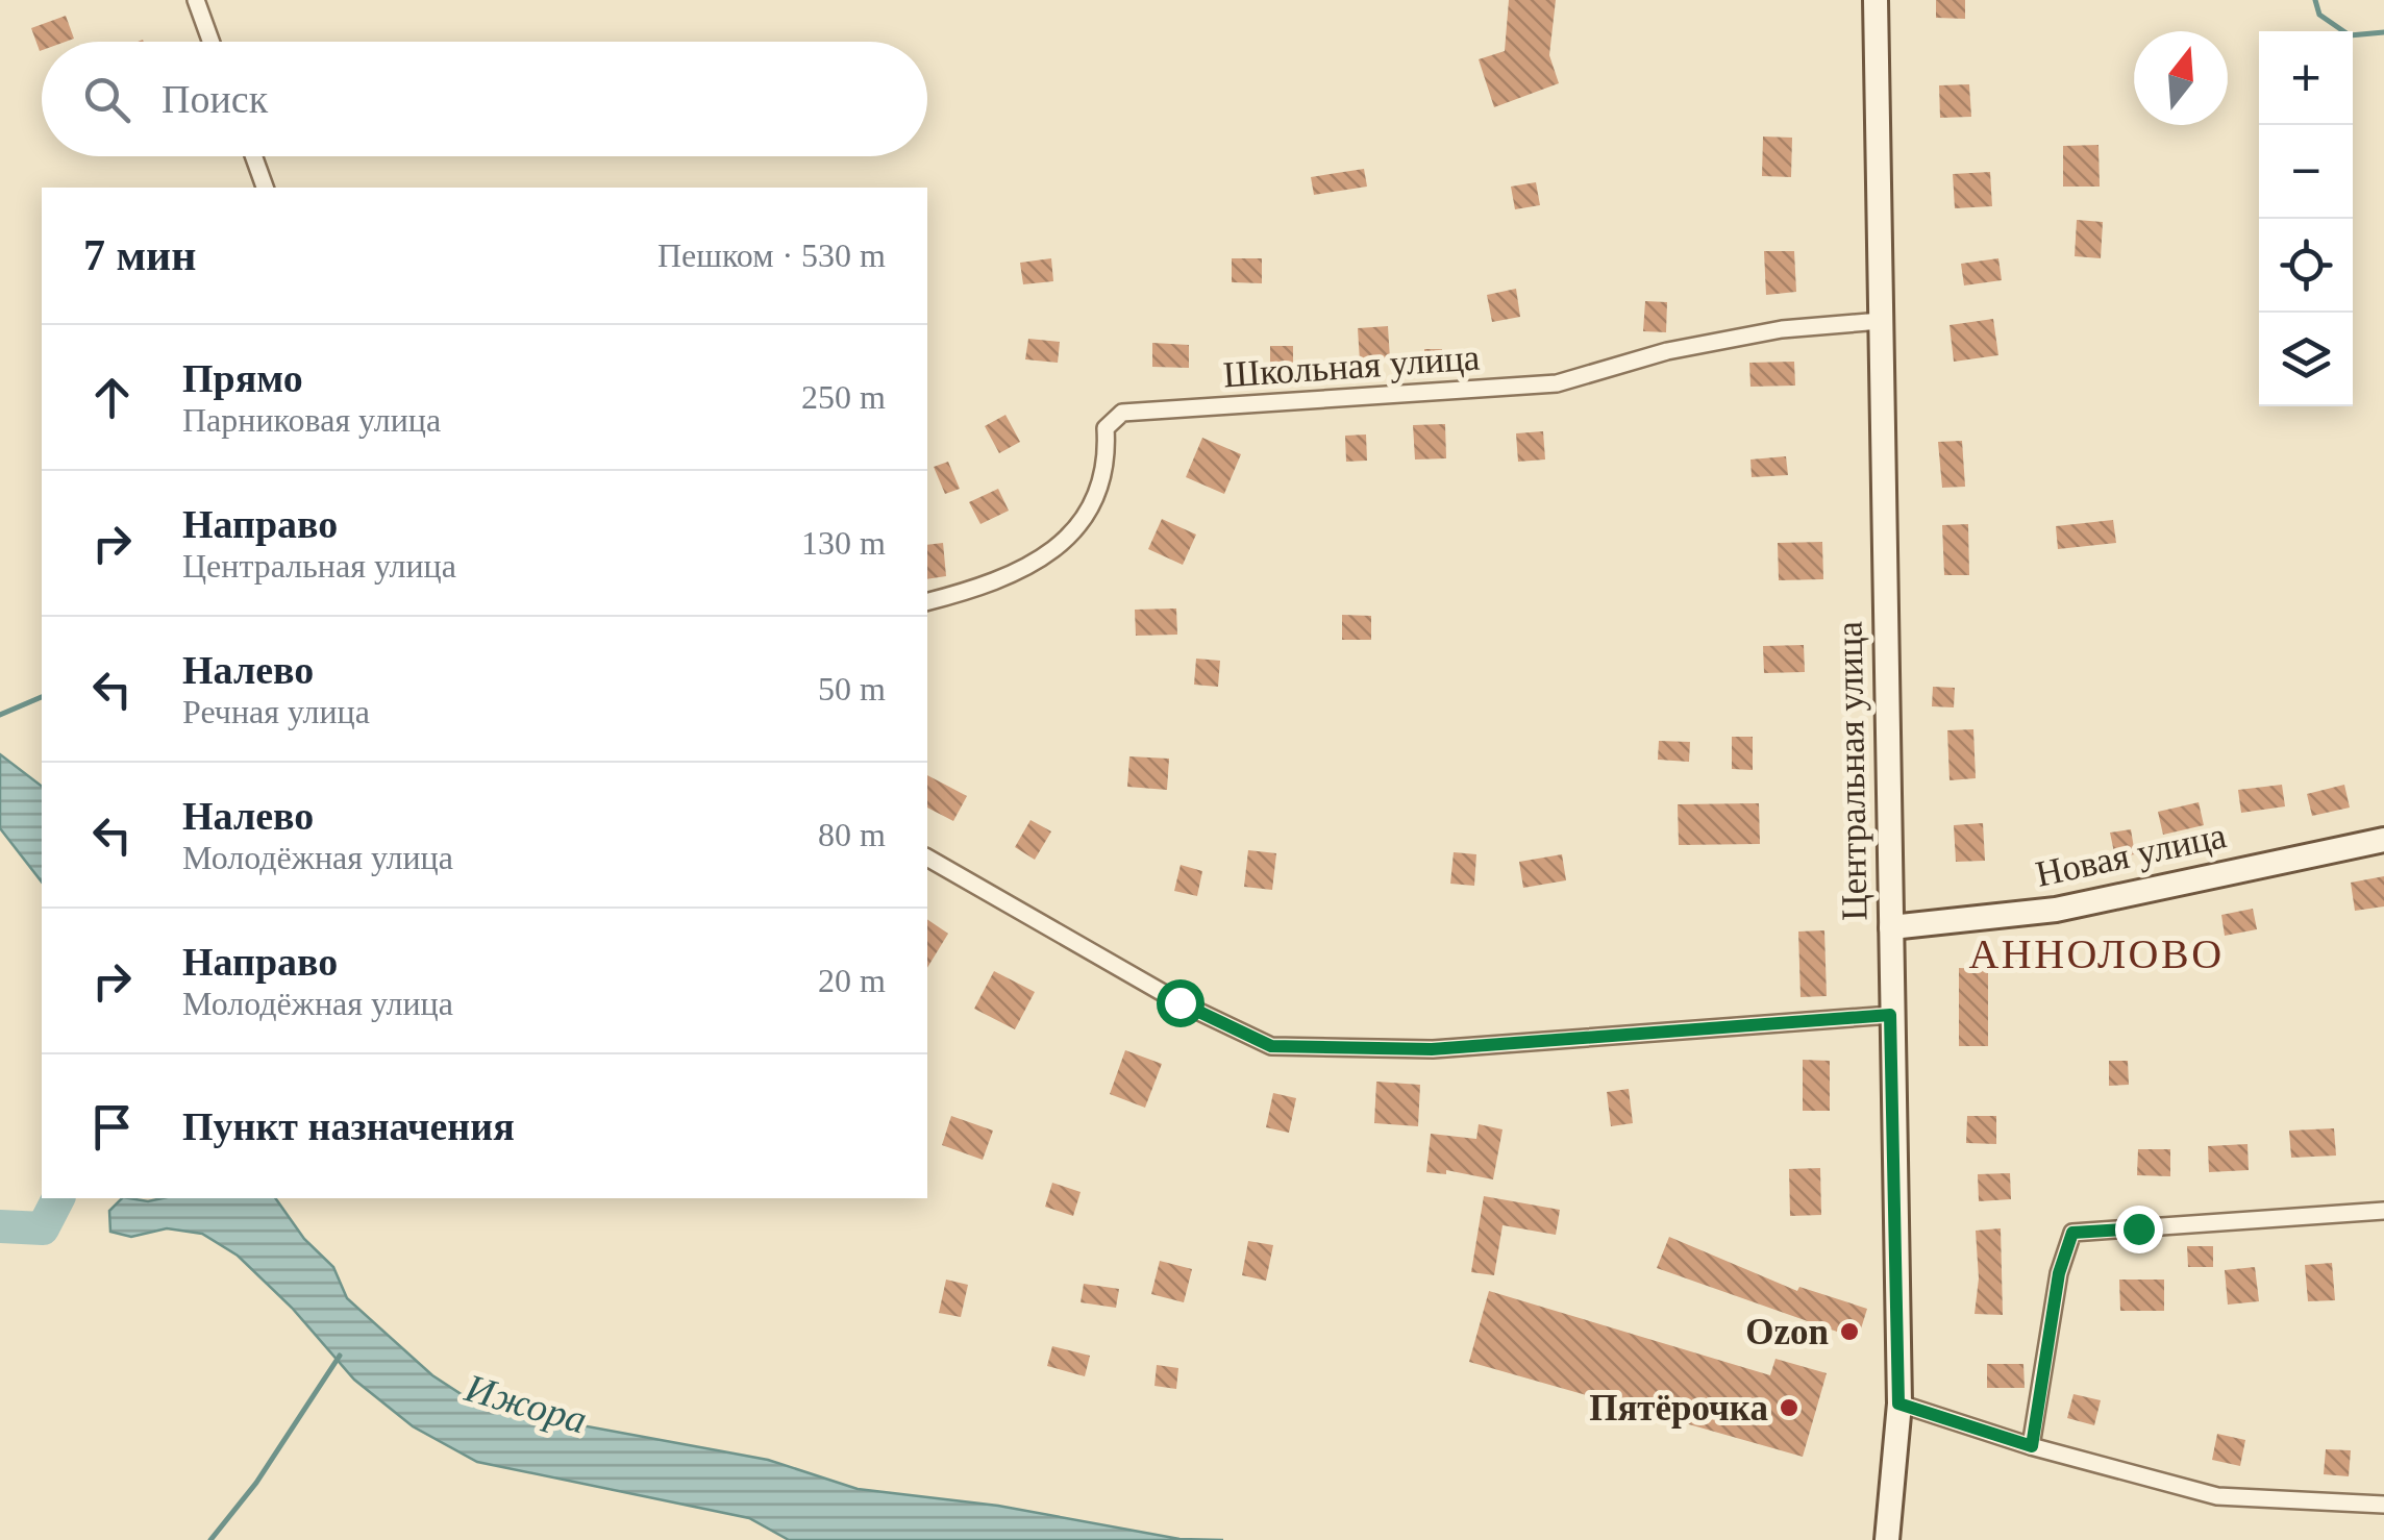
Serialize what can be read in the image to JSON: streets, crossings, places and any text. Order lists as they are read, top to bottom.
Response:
{
  "streets": {
    "main road": ["Центральная улица", "Новая улица"],
    "street": ["Школьная улица"]
  },
  "crossings": [
    ["Школьная улица", "Центральная улица"],
    ["Центральная улица", "Новая улица"]
  ],
  "districts": ["АННОЛОВО"],
  "water": ["Ижора"],
  "places": ["Ozon", "Пятёрочка"],
  "north": "top",
  "page": {
    "map_buttons": ["+", "−"],
    "search": "Поиск",
    "heading": ["7 мин", "Пешком · 530 m"],
    "list": [
      ["Прямо", "Парниковая улица", "250 m"],
      ["Направо", "Центральная улица", "130 m"],
      ["Налево", "Речная улица", "50 m"],
      ["Налево", "Молодёжная улица", "80 m"],
      ["Направо", "Молодёжная улица", "20 m"],
      "Пункт назначения"
    ]
  }
}
